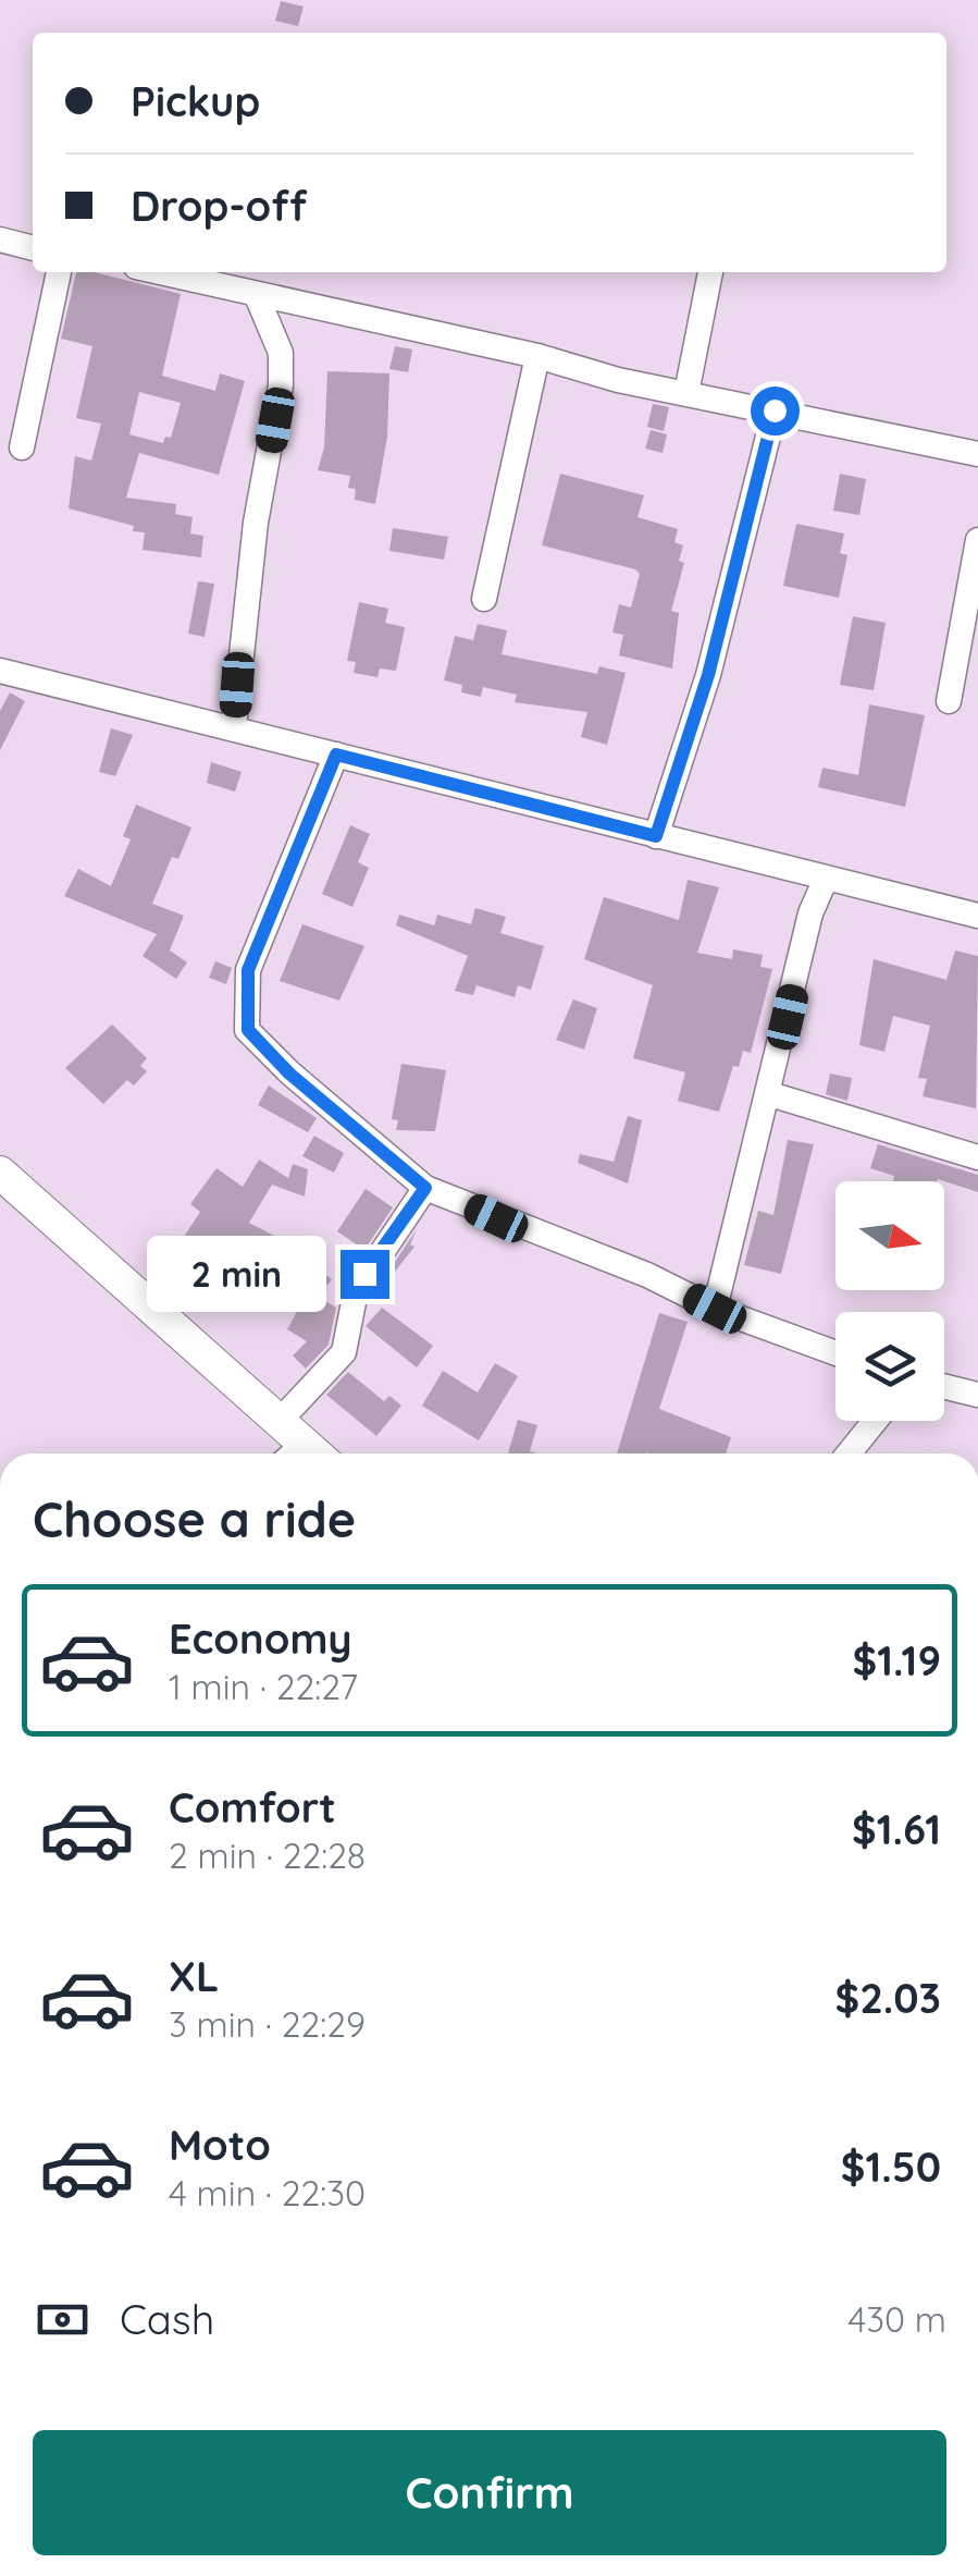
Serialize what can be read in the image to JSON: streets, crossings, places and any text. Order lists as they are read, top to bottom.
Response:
{
  "north": "right",
  "page": {
    "banner": ["Pickup", "Drop-off"],
    "bubble": "2 min",
    "heading": "Choose a ride",
    "list": [
      {
        "name": "Economy",
        "note": "1 min · 22:27",
        "value": "$1.19"
      },
      {
        "name": "Comfort",
        "note": "2 min · 22:28",
        "value": "$1.61"
      },
      {
        "name": "XL",
        "note": "3 min · 22:29",
        "value": "$2.03"
      },
      {
        "name": "Moto",
        "note": "4 min · 22:30",
        "value": "$1.50"
      }
    ],
    "pay": ["Cash", "430 m"],
    "buttons": "Confirm"
  }
}
